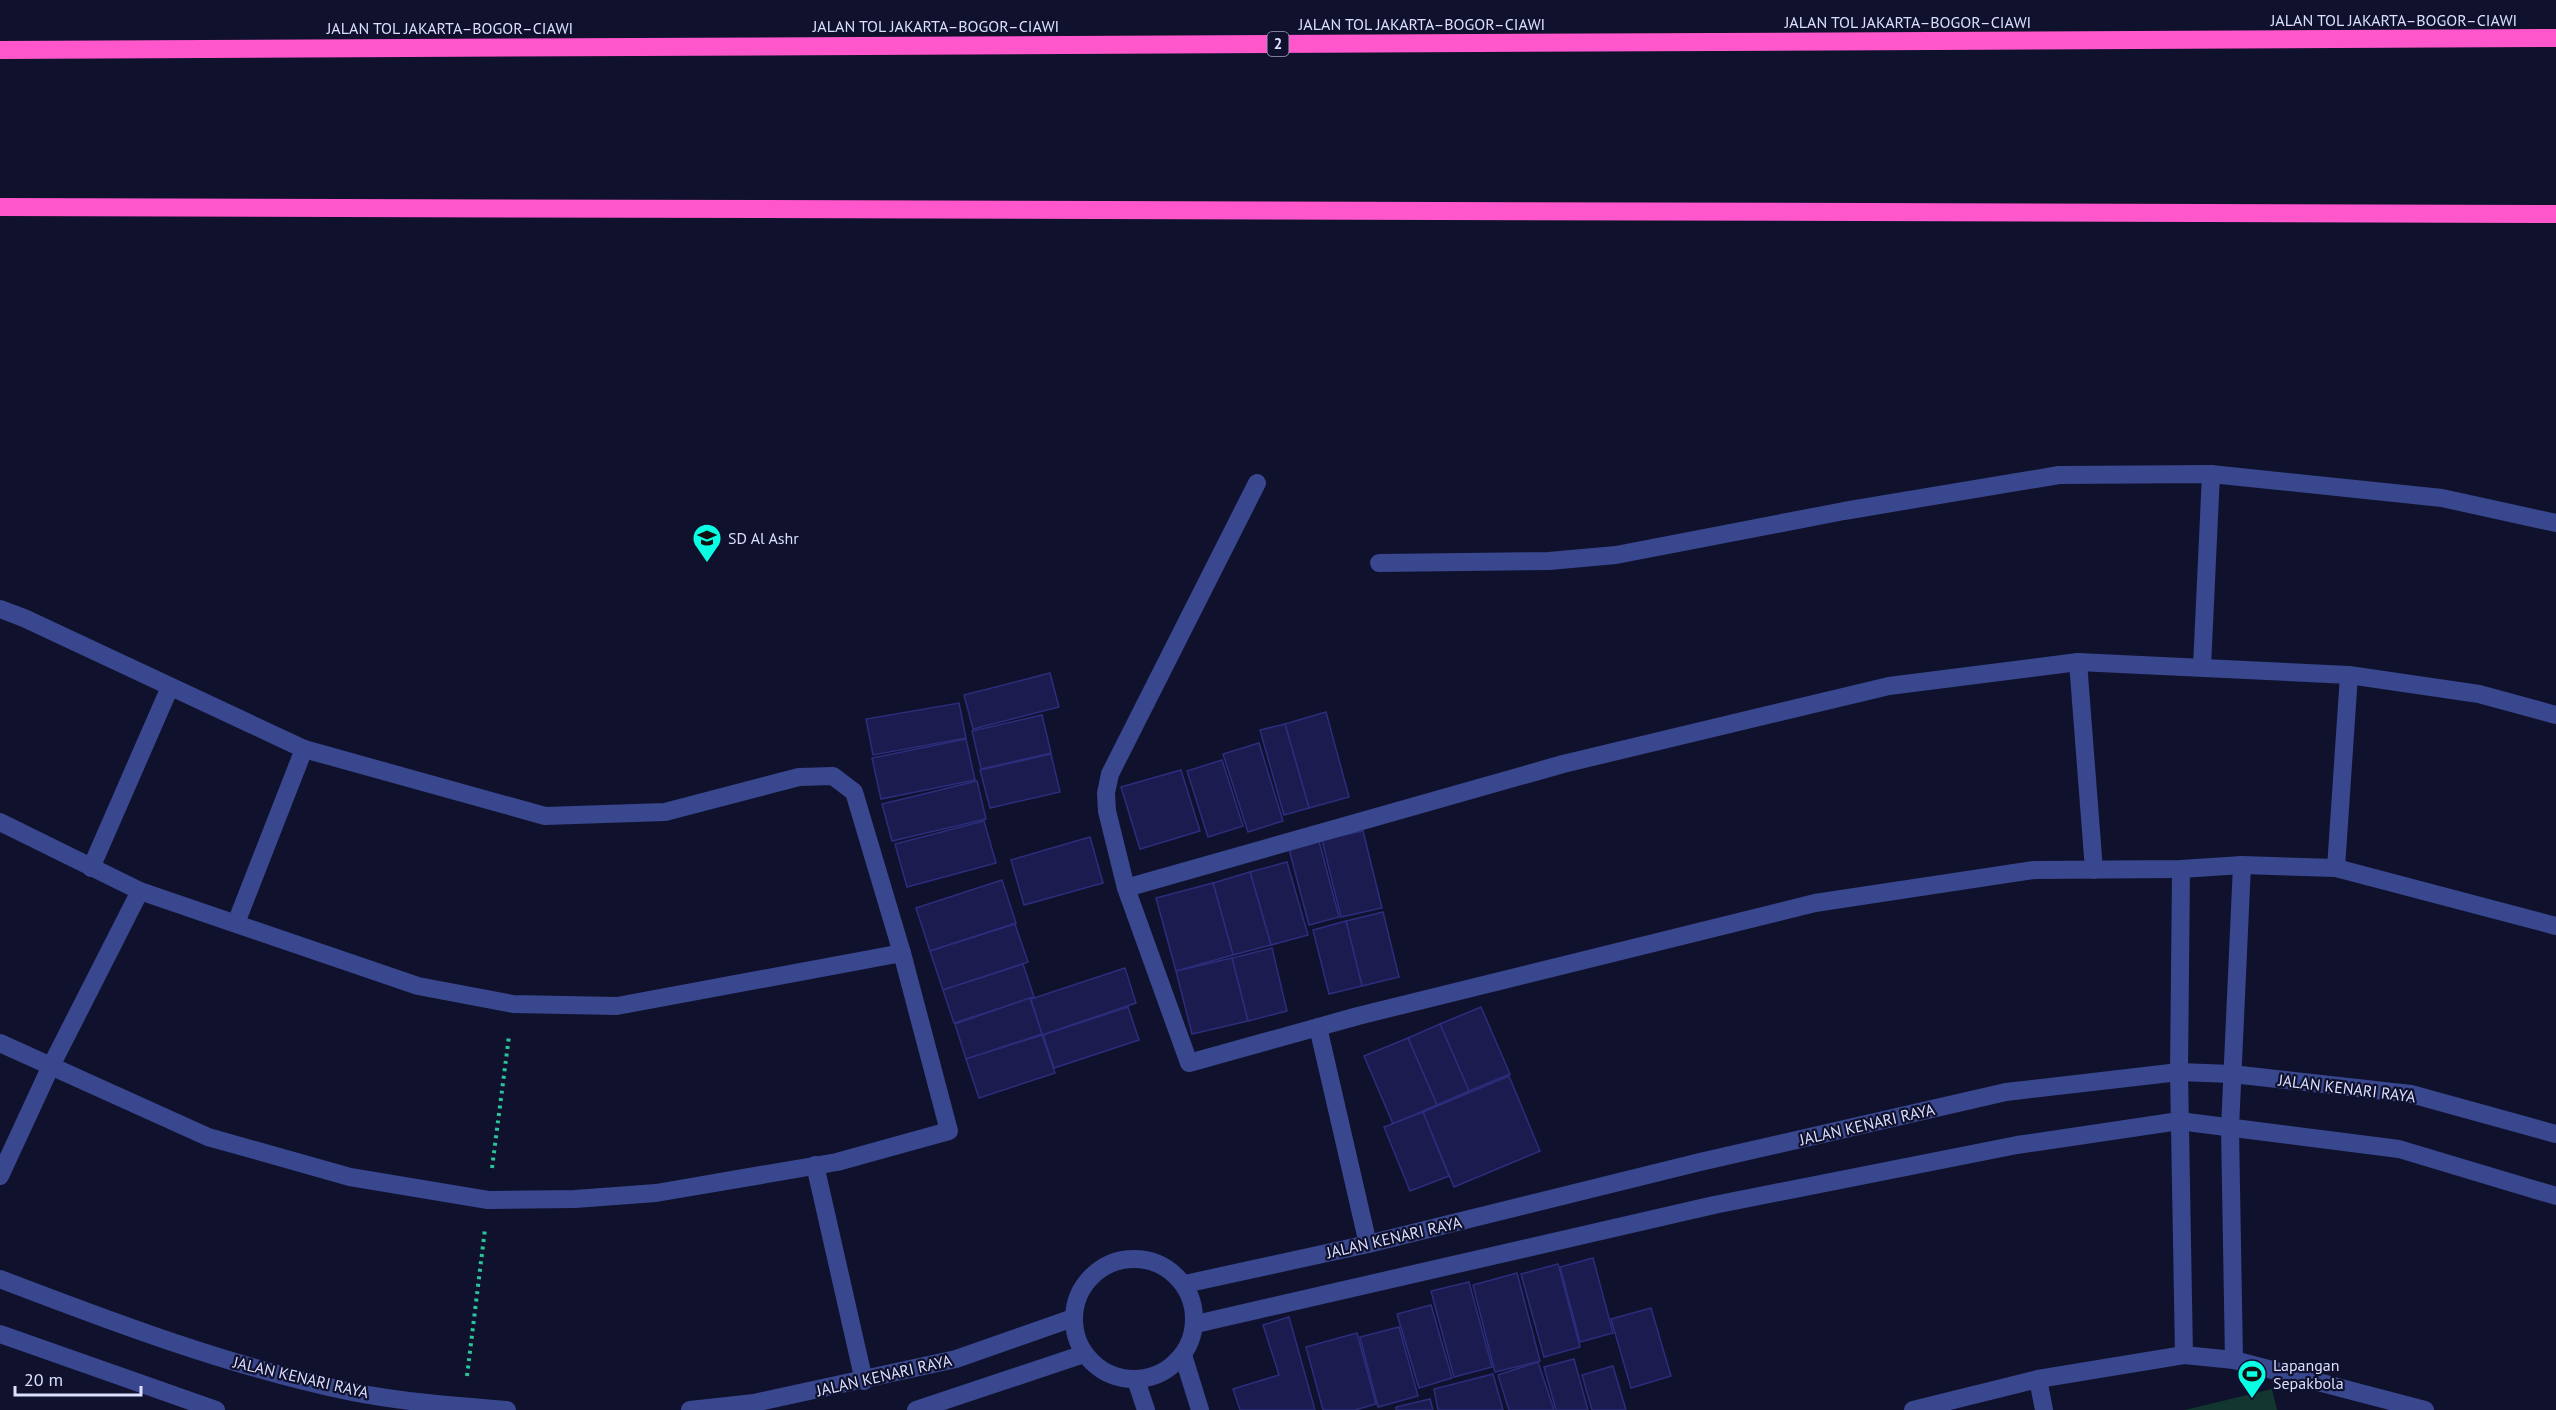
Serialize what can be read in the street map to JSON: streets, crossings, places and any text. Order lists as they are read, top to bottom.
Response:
{
  "streets": {
    "highway": ["JALAN TOL JAKARTA–BOGOR–CIAWI", "2"],
    "street": ["JALAN KENARI RAYA"]
  },
  "places": {
    "school or university": ["SD Al Ashr"],
    "sports": ["Lapangan Sepakbola"]
  },
  "scale_bar": "20 m"
}
